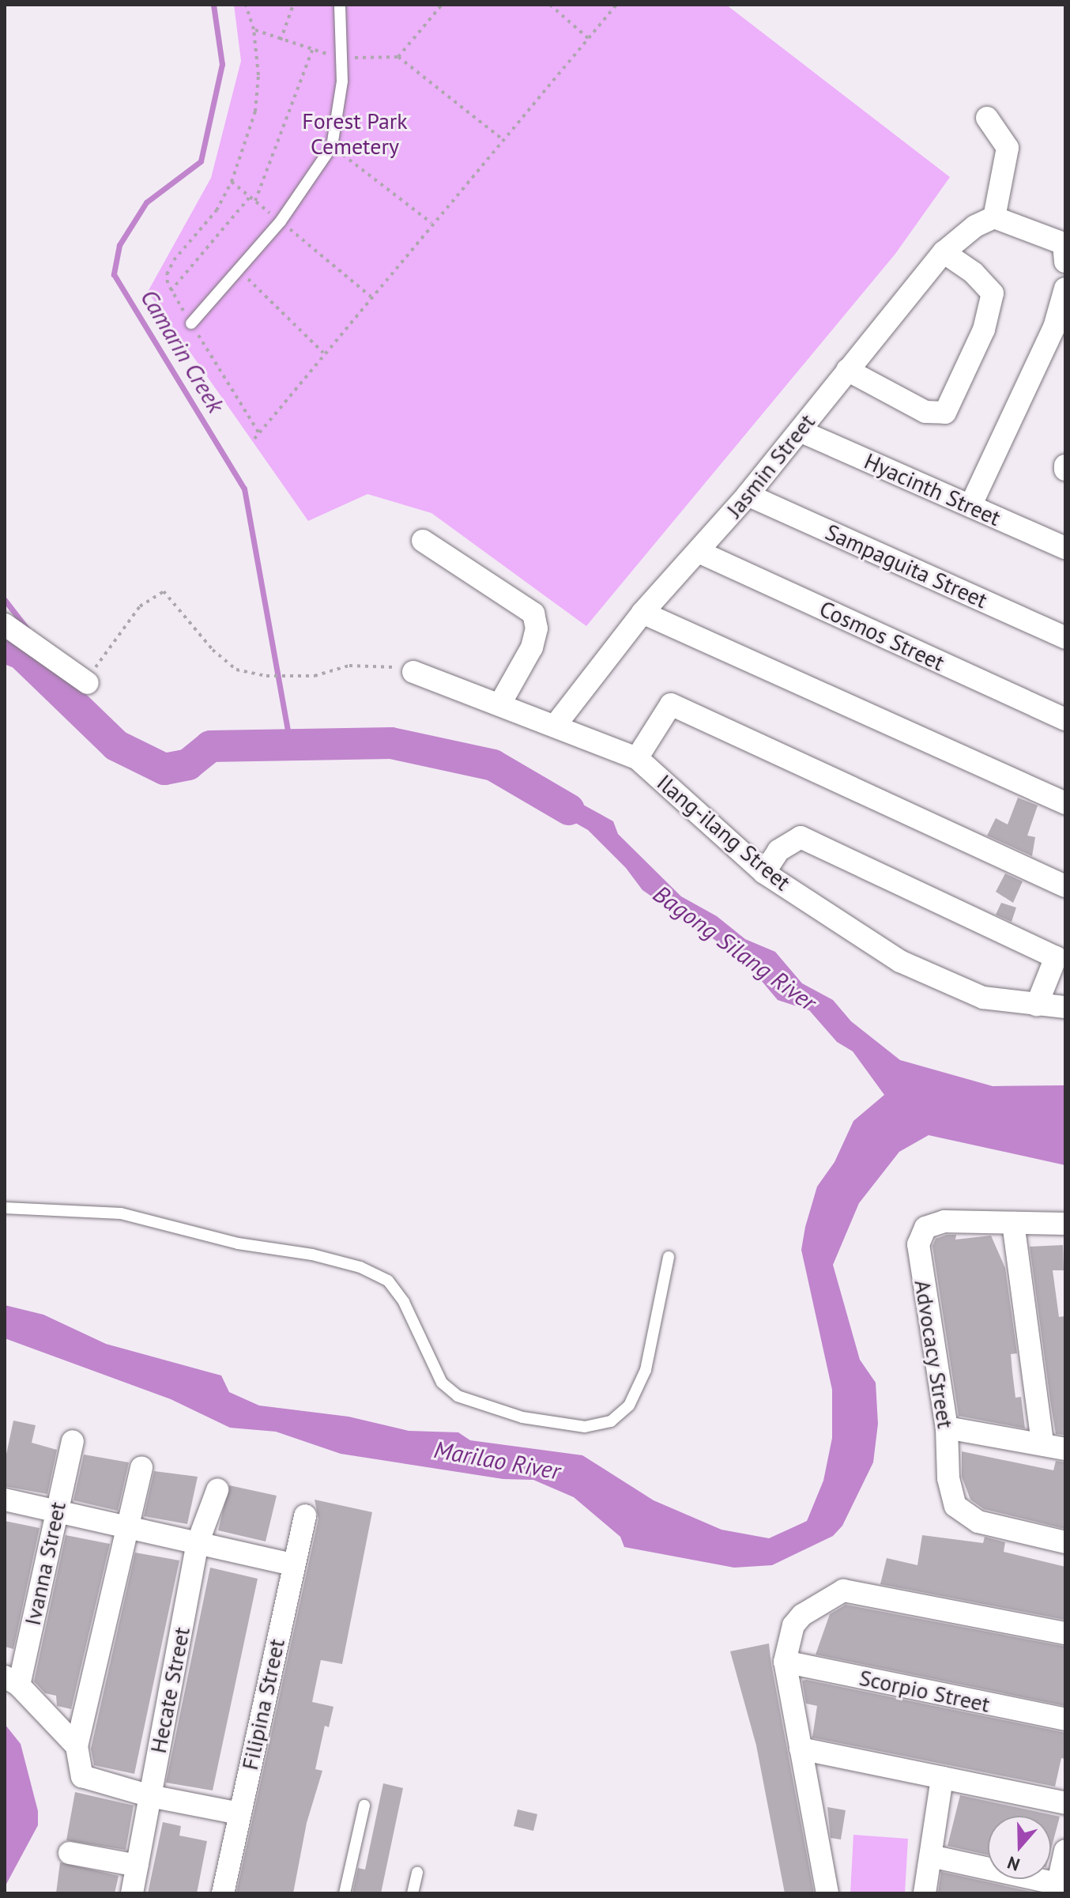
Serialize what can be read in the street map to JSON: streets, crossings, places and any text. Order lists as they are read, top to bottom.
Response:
{
  "streets": {
    "street": [
      "Jasmin Street",
      "Hyacinth Street",
      "Sampaguita Street",
      "Cosmos Street",
      "Ilang-ilang Street",
      "Advocacy Street",
      "Ivanna Street",
      "Hecate Street",
      "Scorpio Street",
      "Filipina Street"
    ]
  },
  "crossings": [
    ["Jasmin Street", "Hyacinth Street"],
    ["Jasmin Street", "Sampaguita Street"],
    ["Jasmin Street", "Cosmos Street"],
    ["Jasmin Street", "Ilang-ilang Street"]
  ],
  "water": ["Camarin Creek", "Bagong Silang River", "Marilao River"],
  "parks": ["Forest Park Cemetery"],
  "north": "bottom"
}
